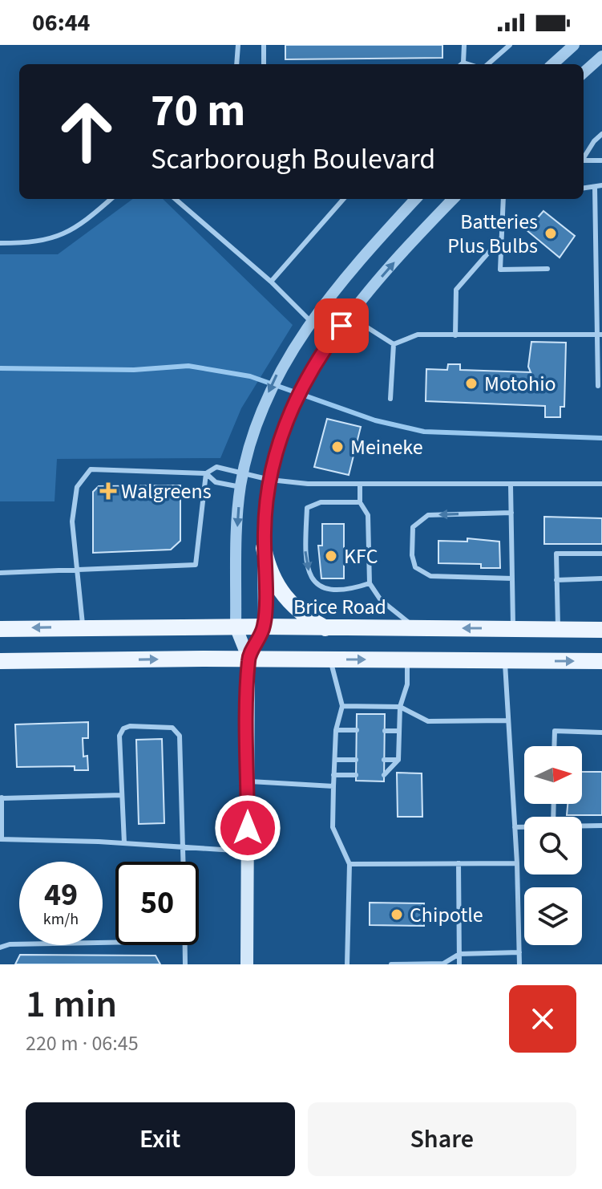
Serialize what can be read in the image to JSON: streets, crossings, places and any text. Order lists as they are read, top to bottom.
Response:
{
  "streets": {
    "main road": ["Brice Road"]
  },
  "places": {
    "other": [
      "Batteries Plus Bulbs",
      "Motohio",
      "Meineke",
      "KFC",
      "Chipotle"
    ],
    "health": ["Walgreens"]
  },
  "north": "right",
  "page": {
    "status": "06:44",
    "turn": ["70 m", "Scarborough Boulevard"],
    "speed": "49 km/h",
    "limit": "50",
    "heading": ["1 min", "220 m · 06:45"],
    "buttons": ["Exit", "Share"]
  }
}
